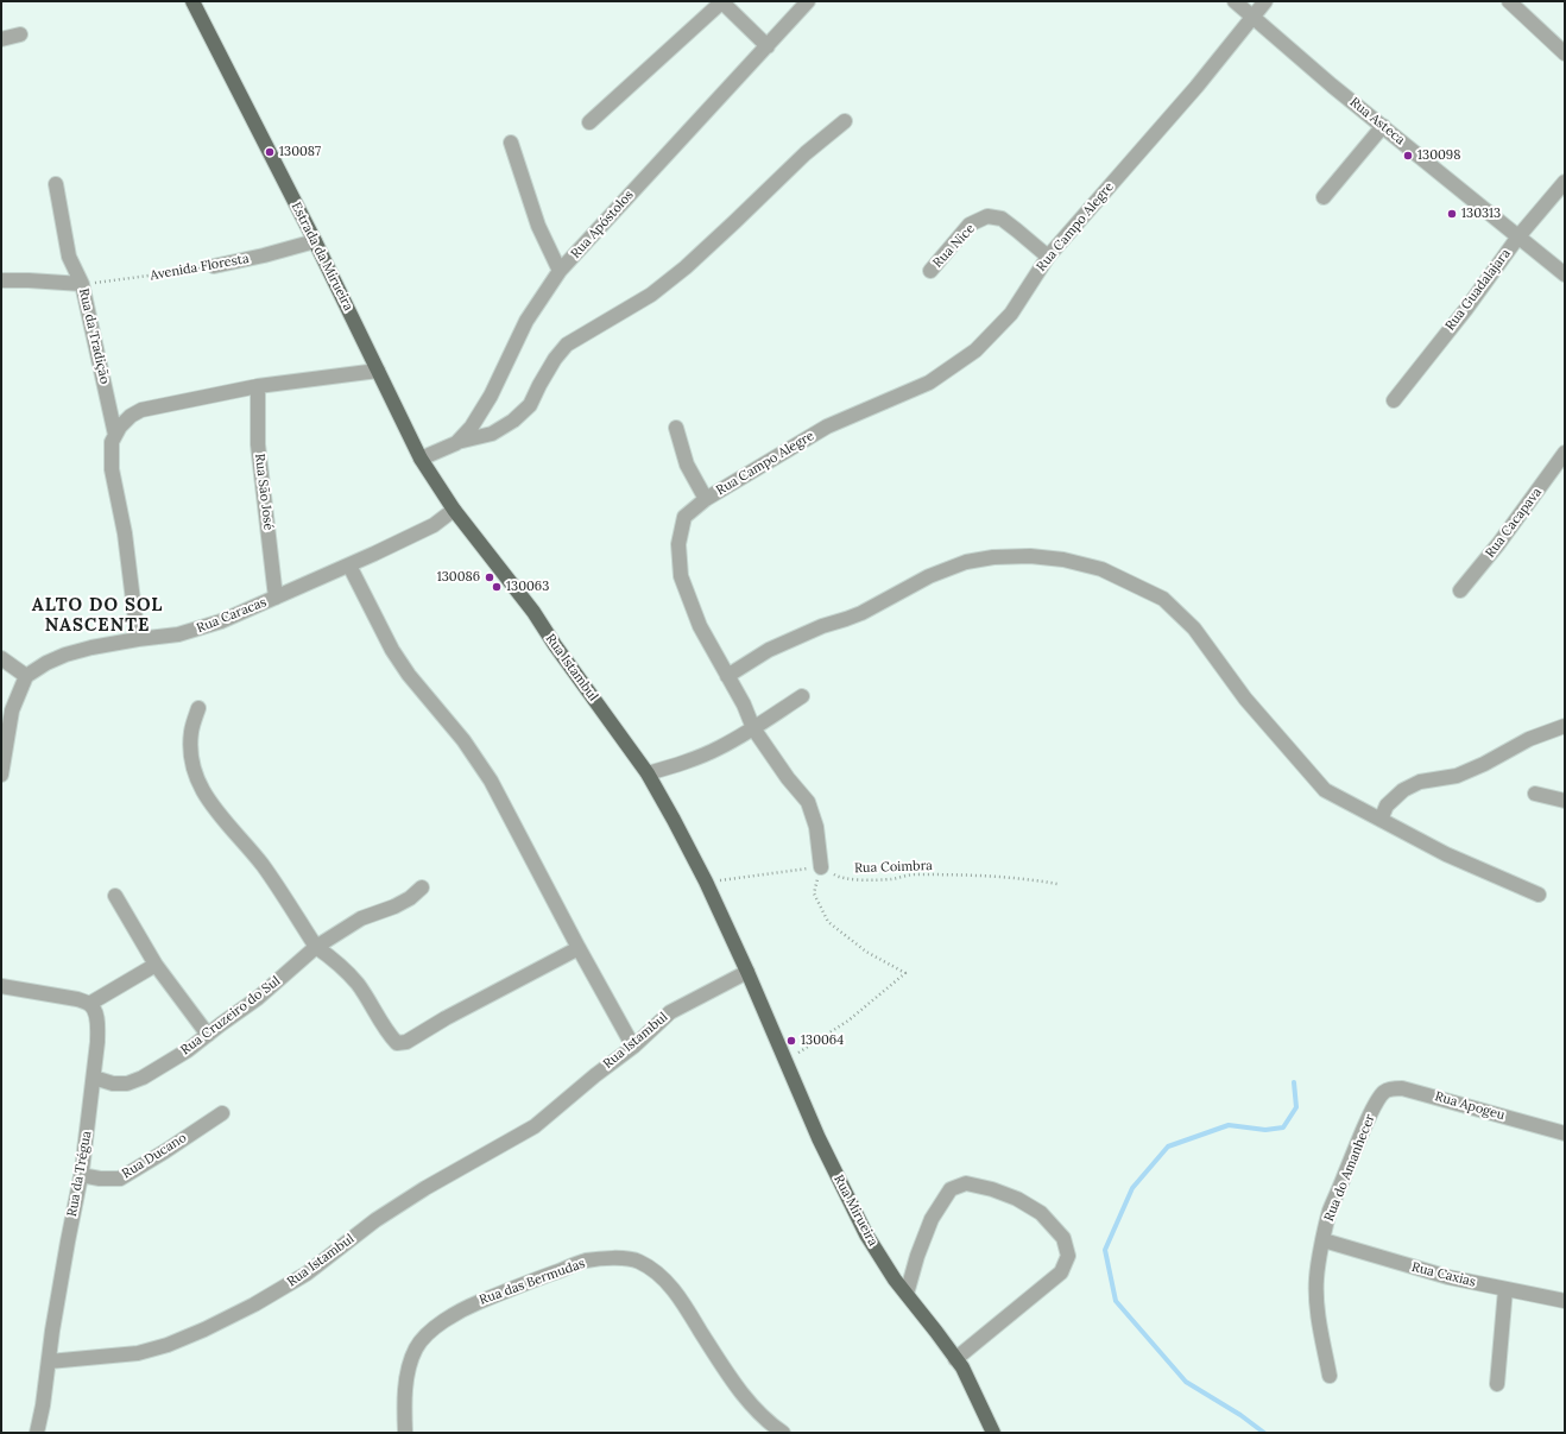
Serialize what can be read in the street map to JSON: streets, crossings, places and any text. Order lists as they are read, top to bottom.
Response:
{
  "streets": {
    "main road": ["Estrada da Mirueira", "Rua Istambul", "Rua Mirueira"],
    "street": [
      "Rua Asteca",
      "Rua Apóstolos",
      "Rua Campo Alegre",
      "Rua Nice",
      "Avenida Floresta",
      "Rua Guadalajara",
      "Rua da Tradição",
      "Rua São José",
      "Rua Cacapava",
      "Rua Caracas",
      "Rua Cruzeiro do Sul",
      "Rua Apogeu",
      "Rua Ducano",
      "Rua do Amanhecer",
      "Rua da Trégua",
      "Rua Caxias",
      "Rua das Bermudas"
    ],
    "path": ["Rua Coimbra"]
  },
  "crossings": [
    ["Rua Asteca", "Rua Campo Alegre"],
    ["Rua Asteca", "Rua Guadalajara"],
    ["Rua Apóstolos", "Estrada da Mirueira"],
    ["Rua Campo Alegre", "Rua Nice"],
    ["Estrada da Mirueira", "Avenida Floresta"],
    ["Estrada da Mirueira", "Rua Caracas"],
    ["Estrada da Mirueira", "Rua Istambul"],
    ["Avenida Floresta", "Rua da Tradição"],
    ["Rua São José", "Rua Caracas"],
    ["Rua Caracas", "Rua Istambul"],
    ["Rua Istambul", "Rua Coimbra"],
    ["Rua Istambul", "Rua da Trégua"],
    ["Rua Istambul", "Rua Mirueira"],
    ["Rua Cruzeiro do Sul", "Rua da Trégua"],
    ["Rua Apogeu", "Rua do Amanhecer"],
    ["Rua Ducano", "Rua da Trégua"],
    ["Rua do Amanhecer", "Rua Caxias"]
  ],
  "districts": ["ALTO DO SOL NASCENTE"],
  "places": [
    "130087",
    "130098",
    "130313",
    "130086",
    "130063",
    "130064"
  ]
}
